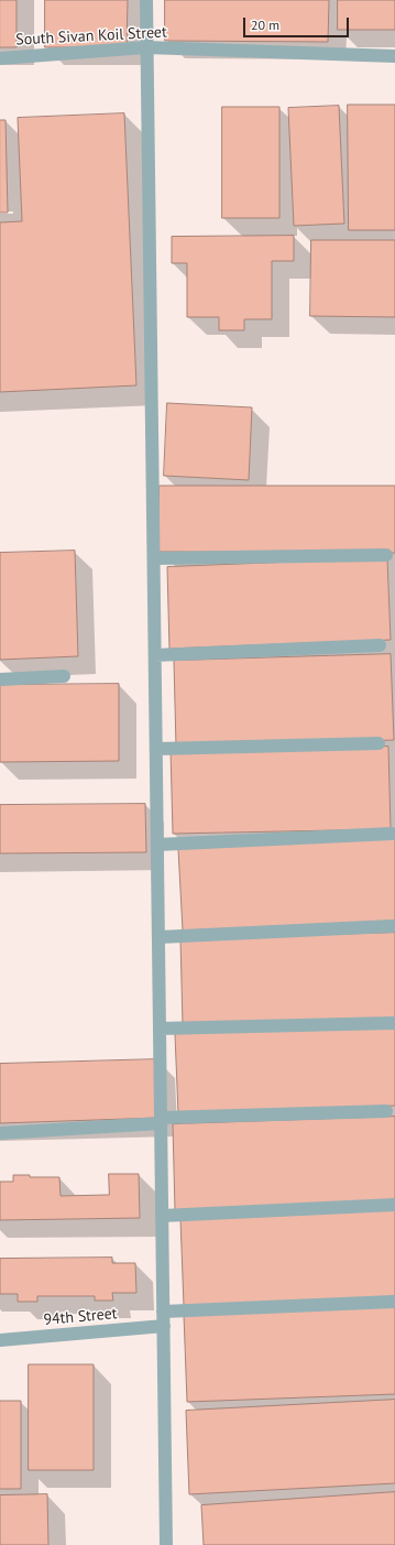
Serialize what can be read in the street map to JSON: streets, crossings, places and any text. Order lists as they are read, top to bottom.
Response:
{
  "streets": {
    "street": ["South Sivan Koil Street", "94th Street"]
  },
  "scale_bar": "20 m"
}
